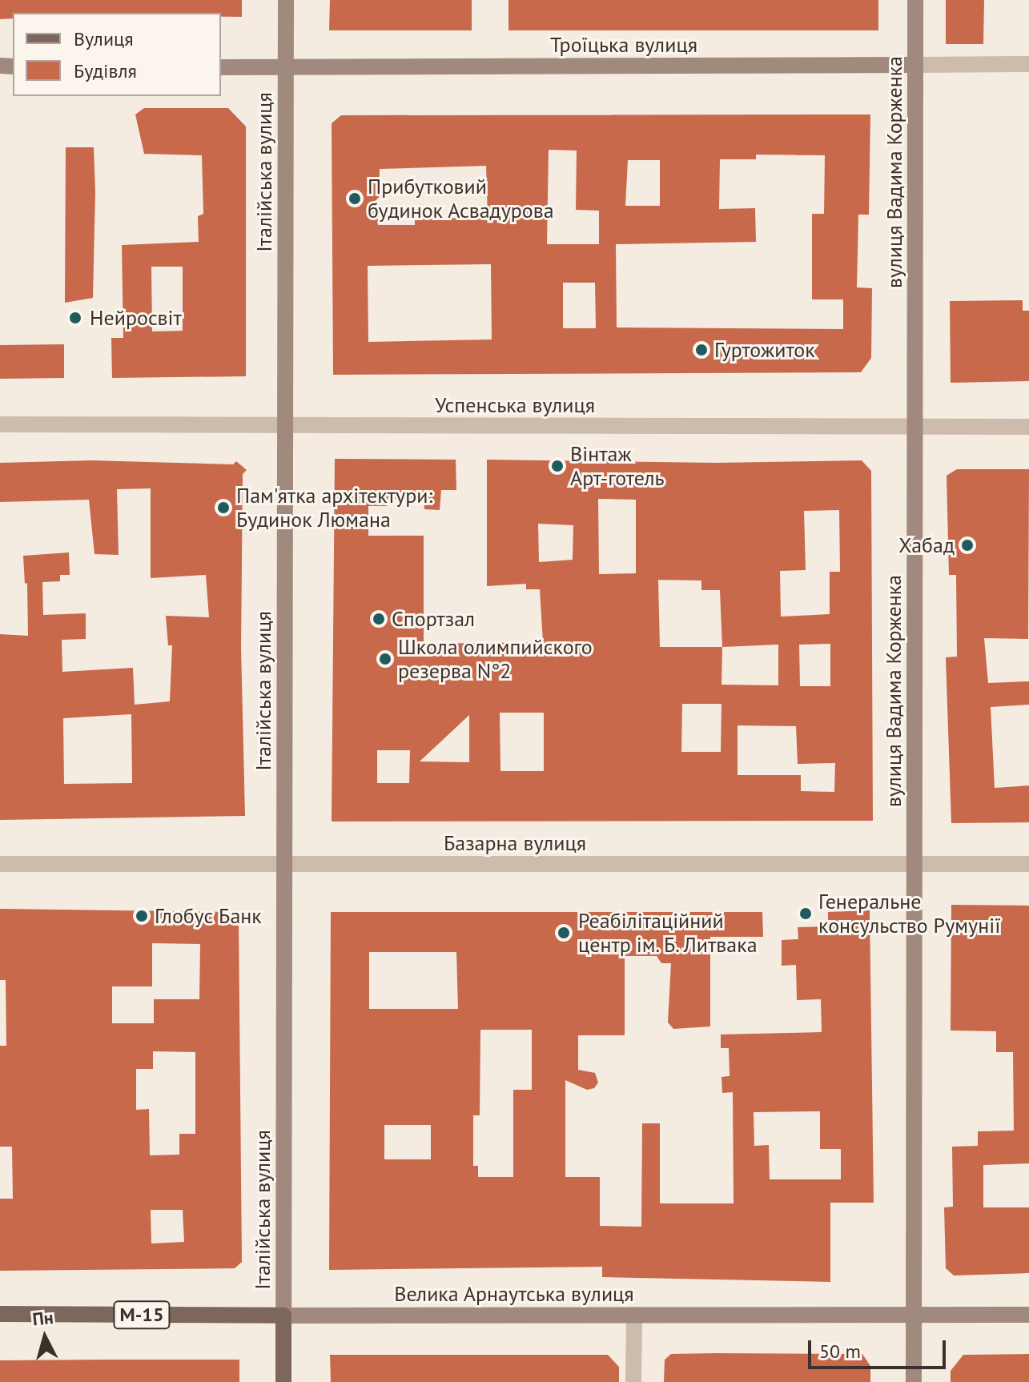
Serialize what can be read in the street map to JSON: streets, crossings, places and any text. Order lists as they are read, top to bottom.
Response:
{
  "streets": {
    "main road": [
      "Троїцька вулиця",
      "Італійська вулиця",
      "вулиця Вадима Корженка",
      "Велика Арнаутська вулиця",
      "М-15"
    ],
    "street": ["Успенська вулиця", "Базарна вулиця"]
  },
  "crossings": [
    ["Троїцька вулиця", "Італійська вулиця"],
    ["Троїцька вулиця", "вулиця Вадима Корженка"],
    ["Італійська вулиця", "Успенська вулиця"],
    ["Італійська вулиця", "Базарна вулиця"],
    ["Італійська вулиця", "Велика Арнаутська вулиця"],
    ["вулиця Вадима Корженка", "Успенська вулиця"],
    ["вулиця Вадима Корженка", "Базарна вулиця"],
    ["вулиця Вадима Корженка", "Велика Арнаутська вулиця"]
  ],
  "places": [
    "Прибутковий будинок Асвадурова",
    "Нейросвіт",
    "Гуртожиток",
    "Вінтаж Арт-готель",
    "Пам'ятка архітектури: Будинок Люмана",
    "Хабад",
    "Спортзал",
    "Школа олимпийского резерва N°2",
    "Генеральне консульство Румунії",
    "Глобус Банк",
    "Реабілітаційний центр ім. Б. Литвака"
  ],
  "legend": ["Вулиця", "Будівля"],
  "scale_bar": "50 m",
  "north": "top"
}
